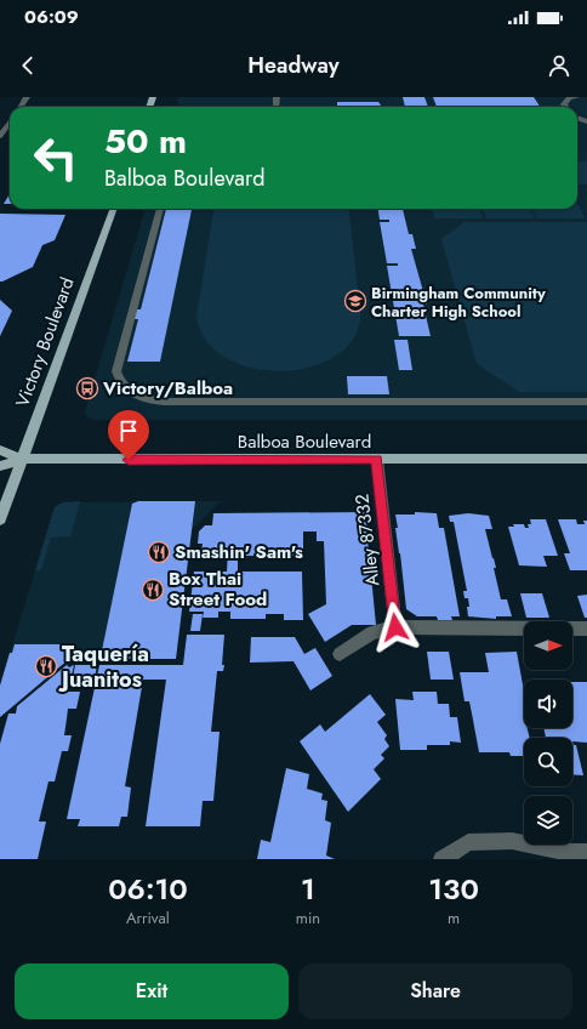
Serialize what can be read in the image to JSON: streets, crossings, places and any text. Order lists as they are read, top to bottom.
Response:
{
  "streets": {
    "main road": ["Victory Boulevard", "Balboa Boulevard"],
    "street": ["Alley 87332"]
  },
  "crossings": [
    ["Victory Boulevard", "Balboa Boulevard"],
    ["Balboa Boulevard", "Alley 87332"]
  ],
  "places": {
    "school or university": ["Birmingham Community Charter High School"],
    "bus stop": ["Victory/Balboa"],
    "restaurant": ["Smashin' Sam's", "Box Thai Street Food", "Taquería Juanitos"]
  },
  "north": "right",
  "page": {
    "status": "06:09",
    "header": "Headway",
    "turn": ["50 m", "Balboa Boulevard"],
    "eta": [
      "06:10",
      "Arrival",
      "1",
      "min",
      "130",
      "m"
    ],
    "buttons": ["Exit", "Share"]
  }
}
